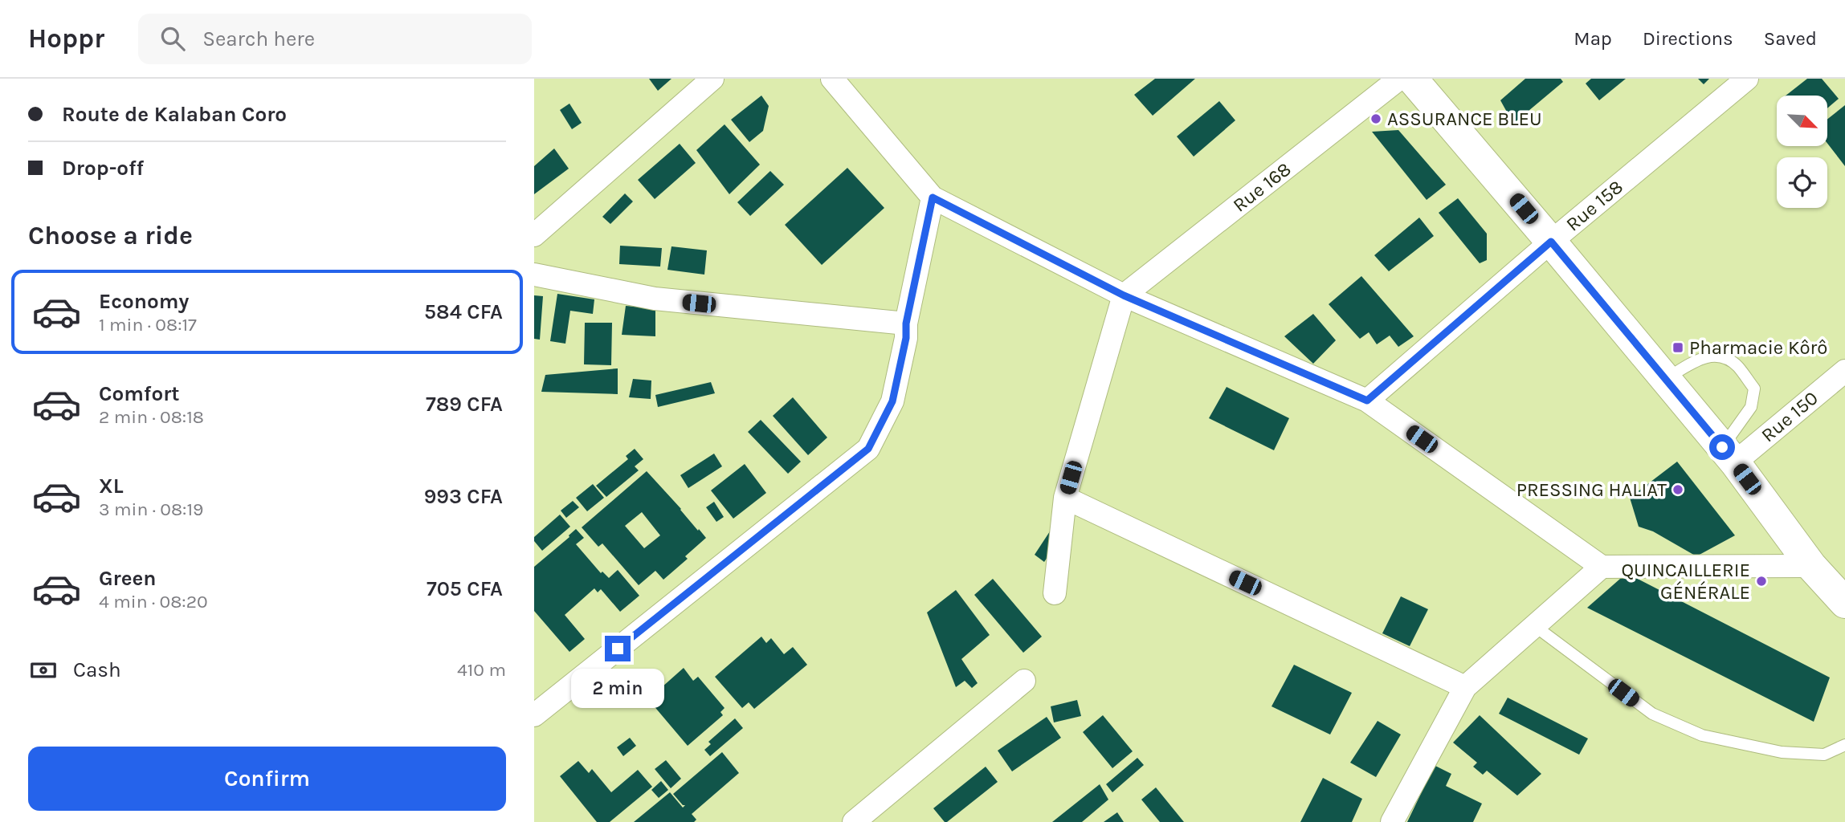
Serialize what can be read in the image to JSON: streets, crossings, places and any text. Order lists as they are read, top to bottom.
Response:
{
  "streets": {
    "street": ["Rue 168", "Rue 158", "Rue 150"]
  },
  "places": {
    "other": ["ASSURANCE BLEU", "PRESSING HALIAT", "QUINCAILLERIE GÉNÉRALE"],
    "transit": ["Pharmacie Kôrô"]
  },
  "north": "bottom right",
  "page": {
    "header": "Hoppr",
    "search": "Search here",
    "nav": ["Map", "Directions", "Saved"],
    "banner": ["Route de Kalaban Coro", "Drop-off"],
    "heading": "Choose a ride",
    "list": [
      {
        "name": "Economy",
        "note": "1 min · 08:17",
        "value": "584 CFA"
      },
      {
        "name": "Comfort",
        "note": "2 min · 08:18",
        "value": "789 CFA"
      },
      {
        "name": "XL",
        "note": "3 min · 08:19",
        "value": "993 CFA"
      },
      {
        "name": "Green",
        "note": "4 min · 08:20",
        "value": "705 CFA"
      }
    ],
    "pay": ["Cash", "410 m"],
    "bubble": "2 min",
    "buttons": "Confirm"
  }
}
